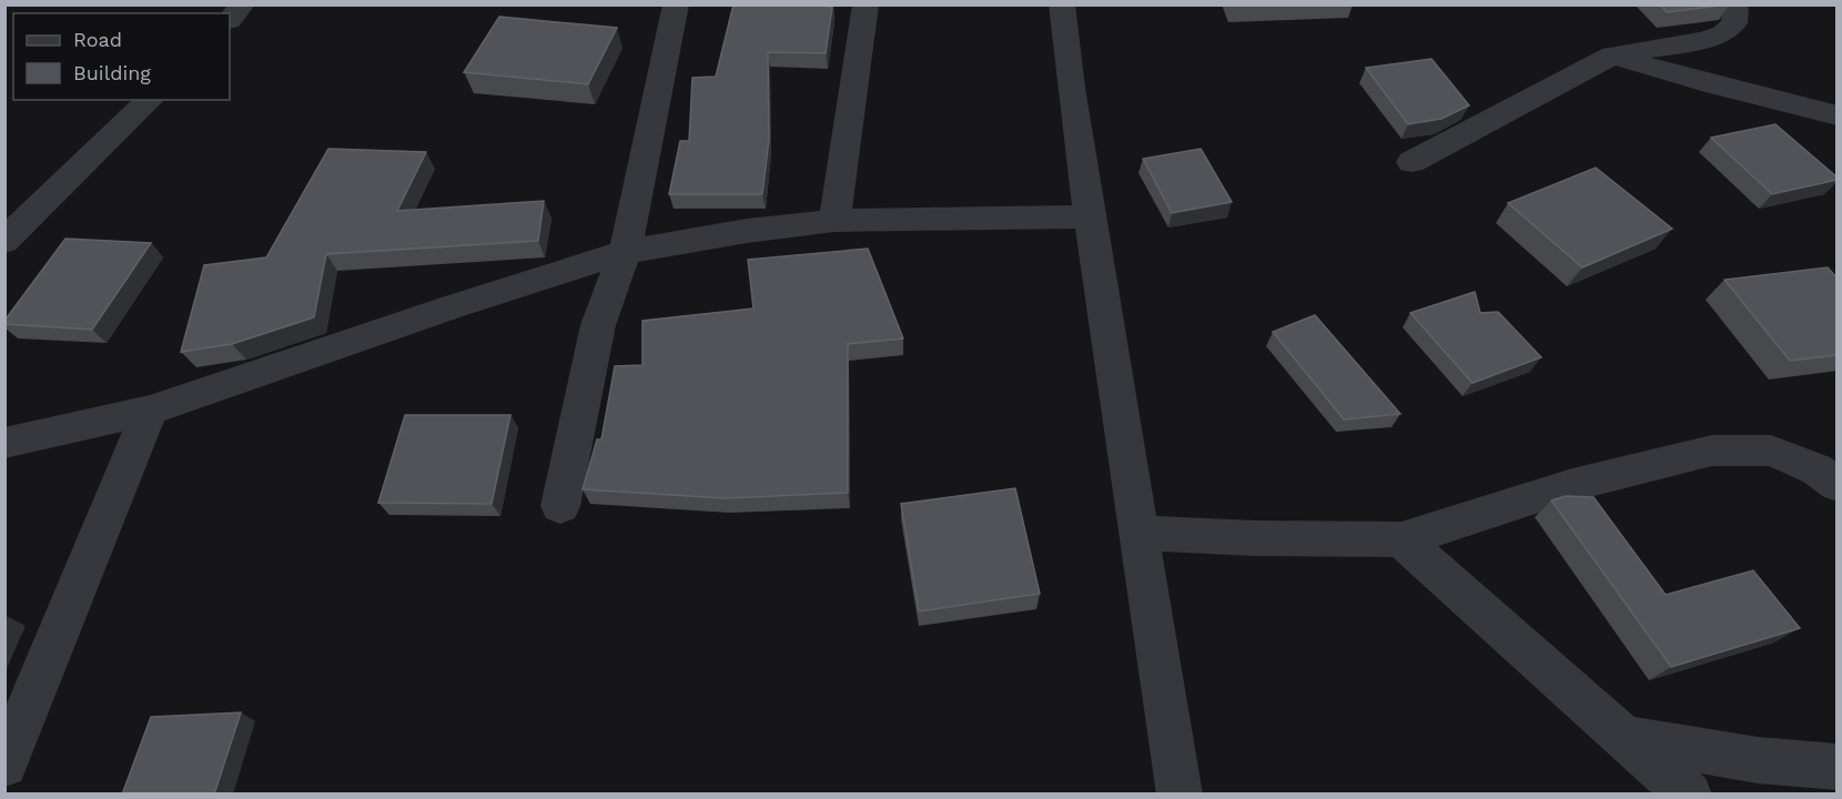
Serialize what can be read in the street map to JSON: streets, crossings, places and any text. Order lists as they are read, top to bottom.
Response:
{
  "legend": ["Road", "Building"]
}
